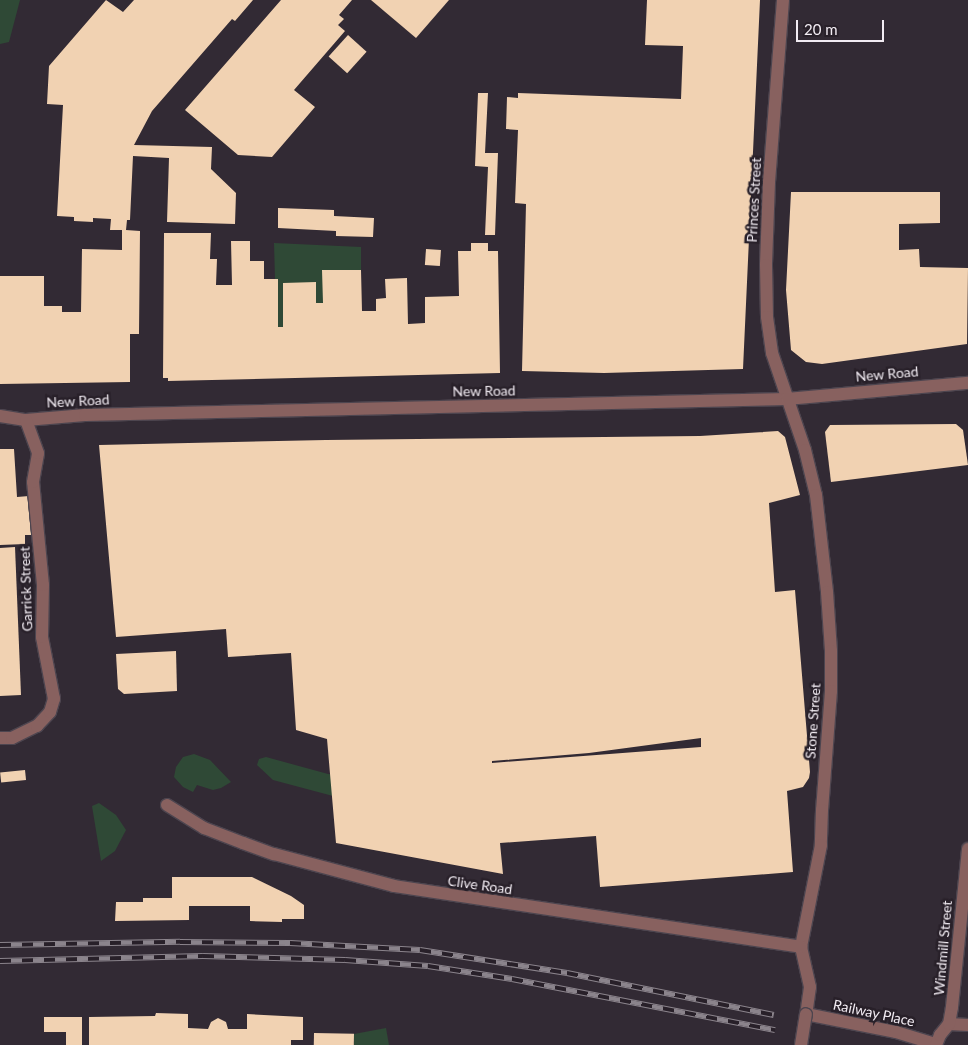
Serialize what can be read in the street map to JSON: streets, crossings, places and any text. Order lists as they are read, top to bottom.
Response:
{
  "streets": {
    "street": [
      "Princes Street",
      "New Road",
      "Garrick Street",
      "Stone Street",
      "Clive Road",
      "Windmill Street",
      "Railway Place"
    ]
  },
  "crossings": [
    ["Princes Street", "New Road"],
    ["Princes Street", "Stone Street"],
    ["New Road", "Garrick Street"],
    ["New Road", "Stone Street"],
    ["Stone Street", "Clive Road"],
    ["Stone Street", "Railway Place"],
    ["Windmill Street", "Railway Place"]
  ],
  "scale_bar": "20 m"
}
